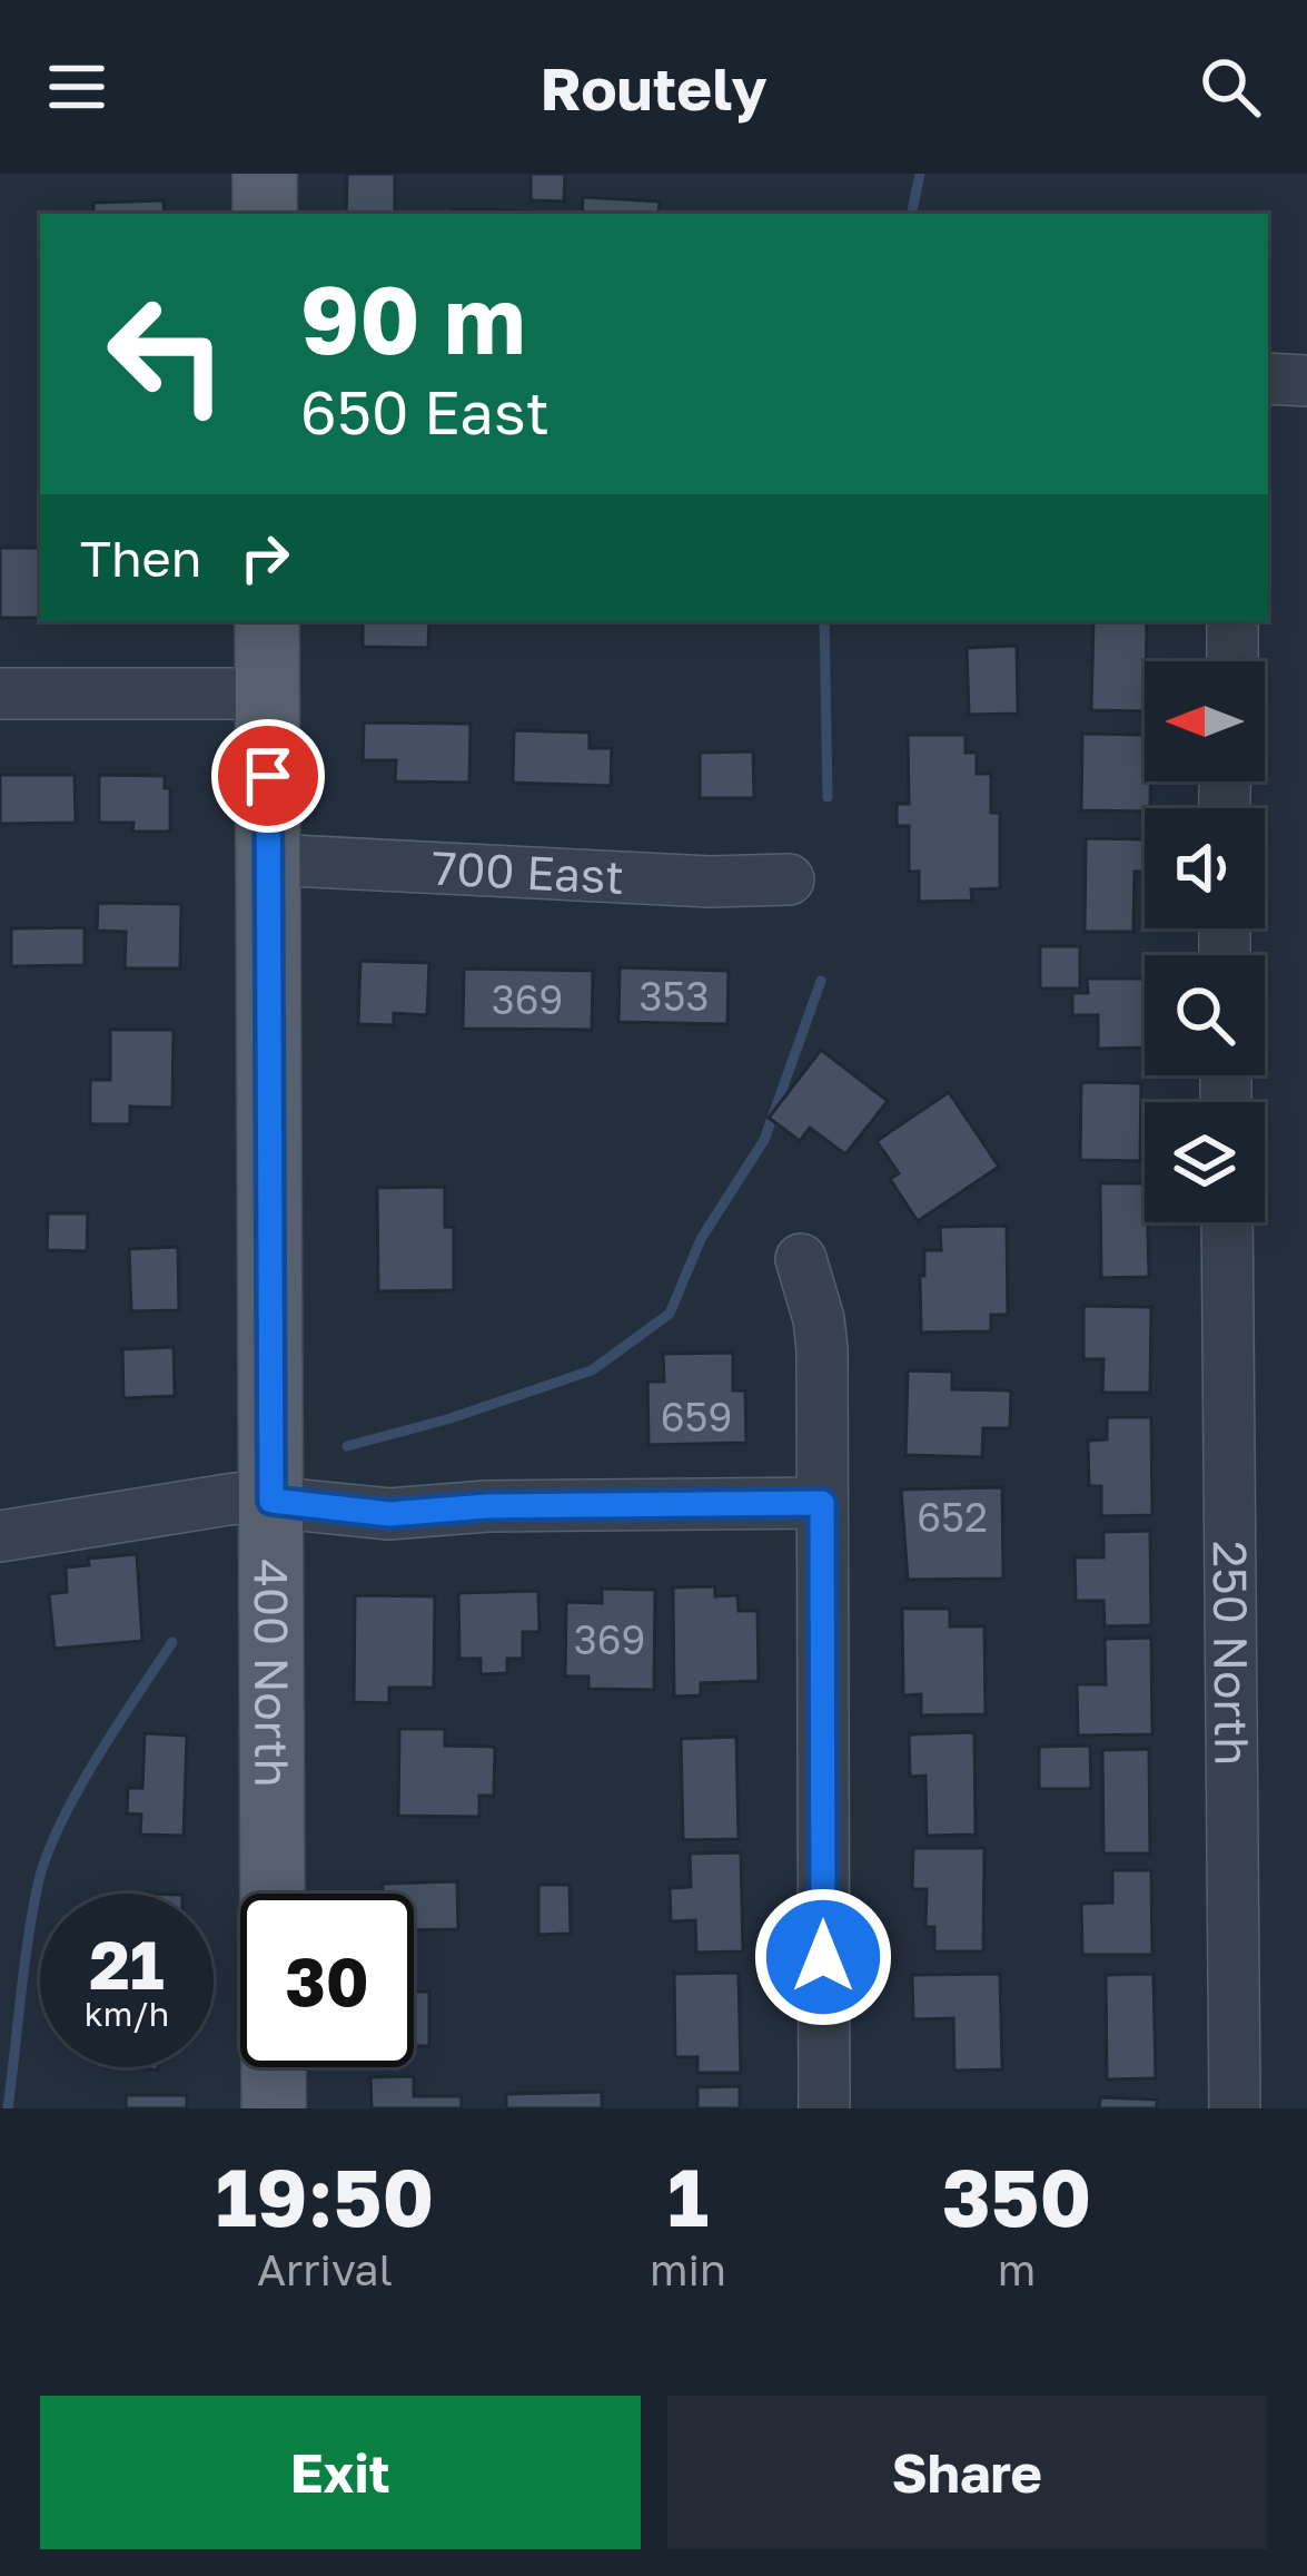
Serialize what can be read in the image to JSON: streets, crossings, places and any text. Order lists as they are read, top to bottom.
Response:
{
  "streets": {
    "main road": ["400 North"],
    "street": ["700 East", "250 North"]
  },
  "crossings": [
    ["700 East", "400 North"]
  ],
  "house_numbers": [
    "353",
    "369",
    "659",
    "652",
    "369"
  ],
  "north": "left",
  "page": {
    "header": "Routely",
    "turn": ["90 m", "650 East"],
    "then": "Then",
    "speed": "21 km/h",
    "limit": "30",
    "eta": [
      "19:50",
      "Arrival",
      "1",
      "min",
      "350",
      "m"
    ],
    "buttons": ["Exit", "Share"]
  }
}
